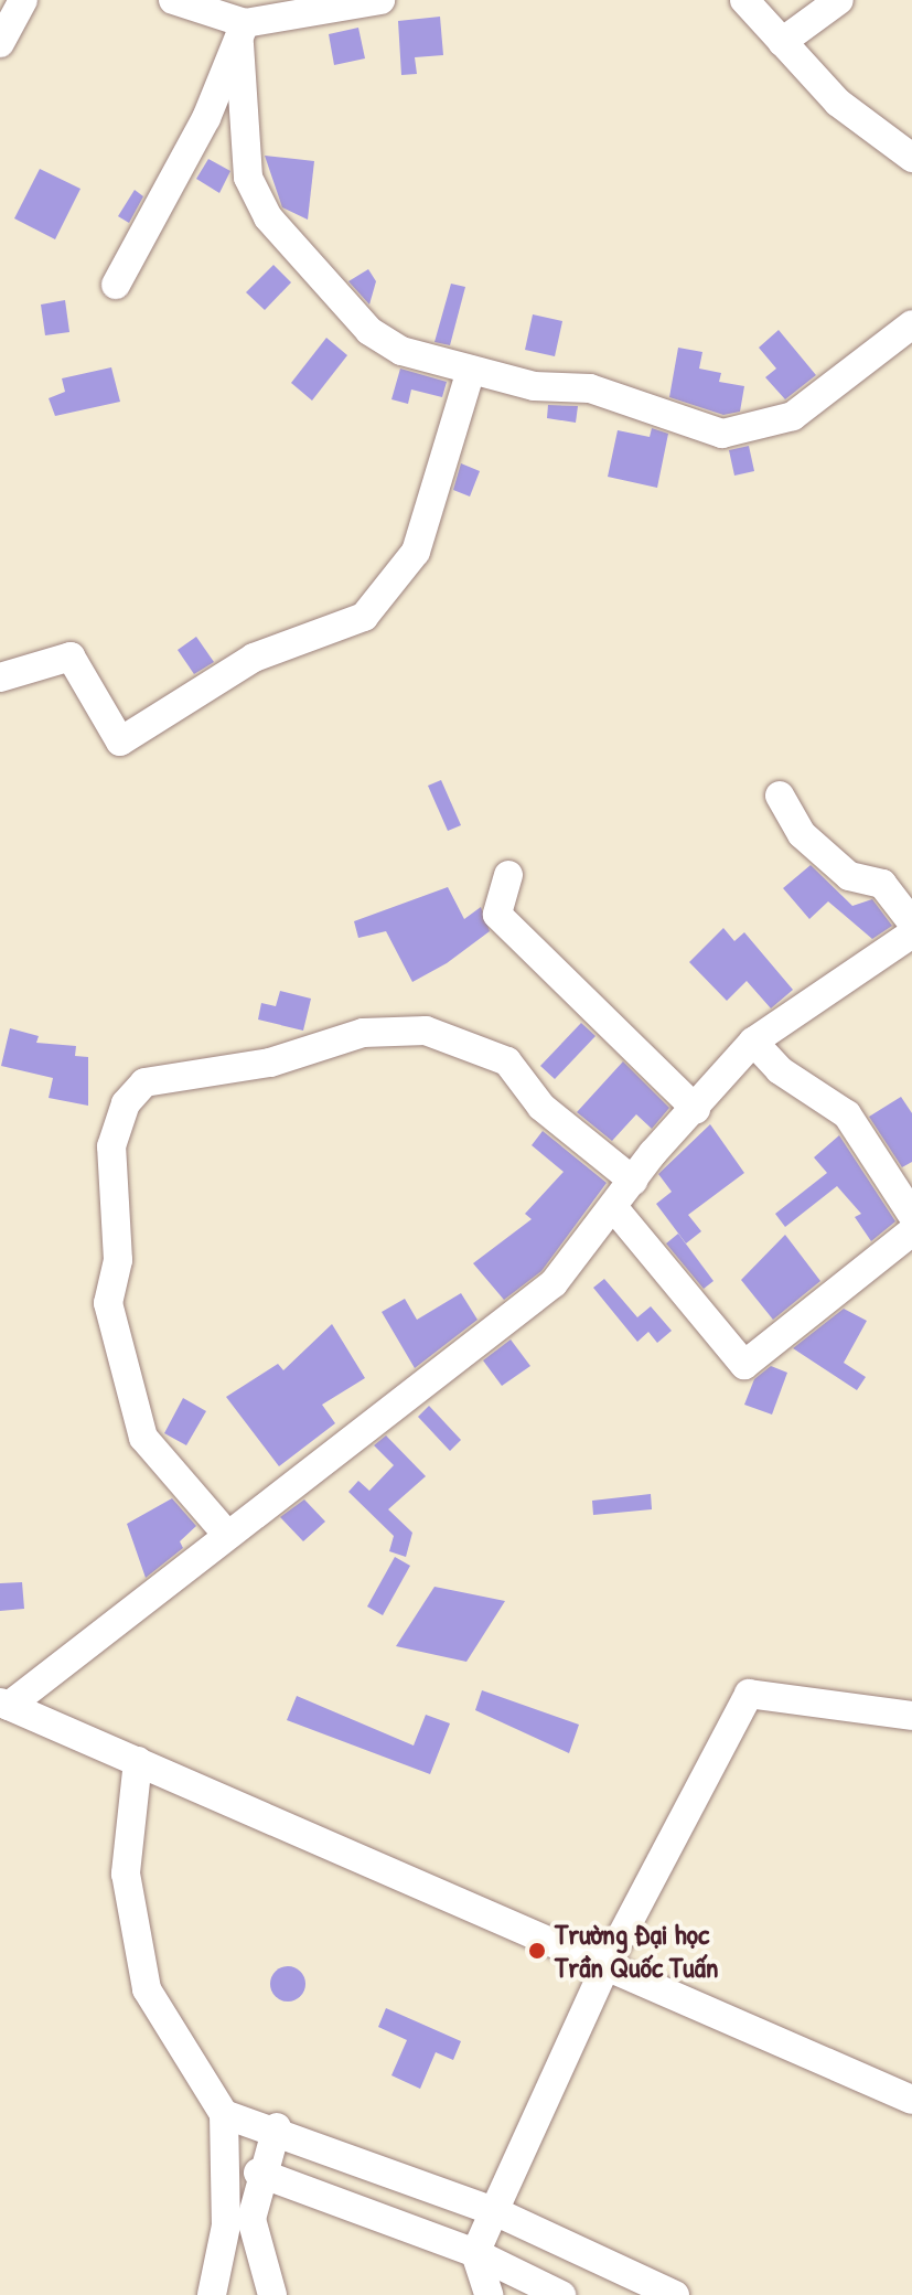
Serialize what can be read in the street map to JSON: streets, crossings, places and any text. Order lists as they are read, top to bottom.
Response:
{
  "places": ["Trường Đại học Trần Quốc Tuấn"]
}
